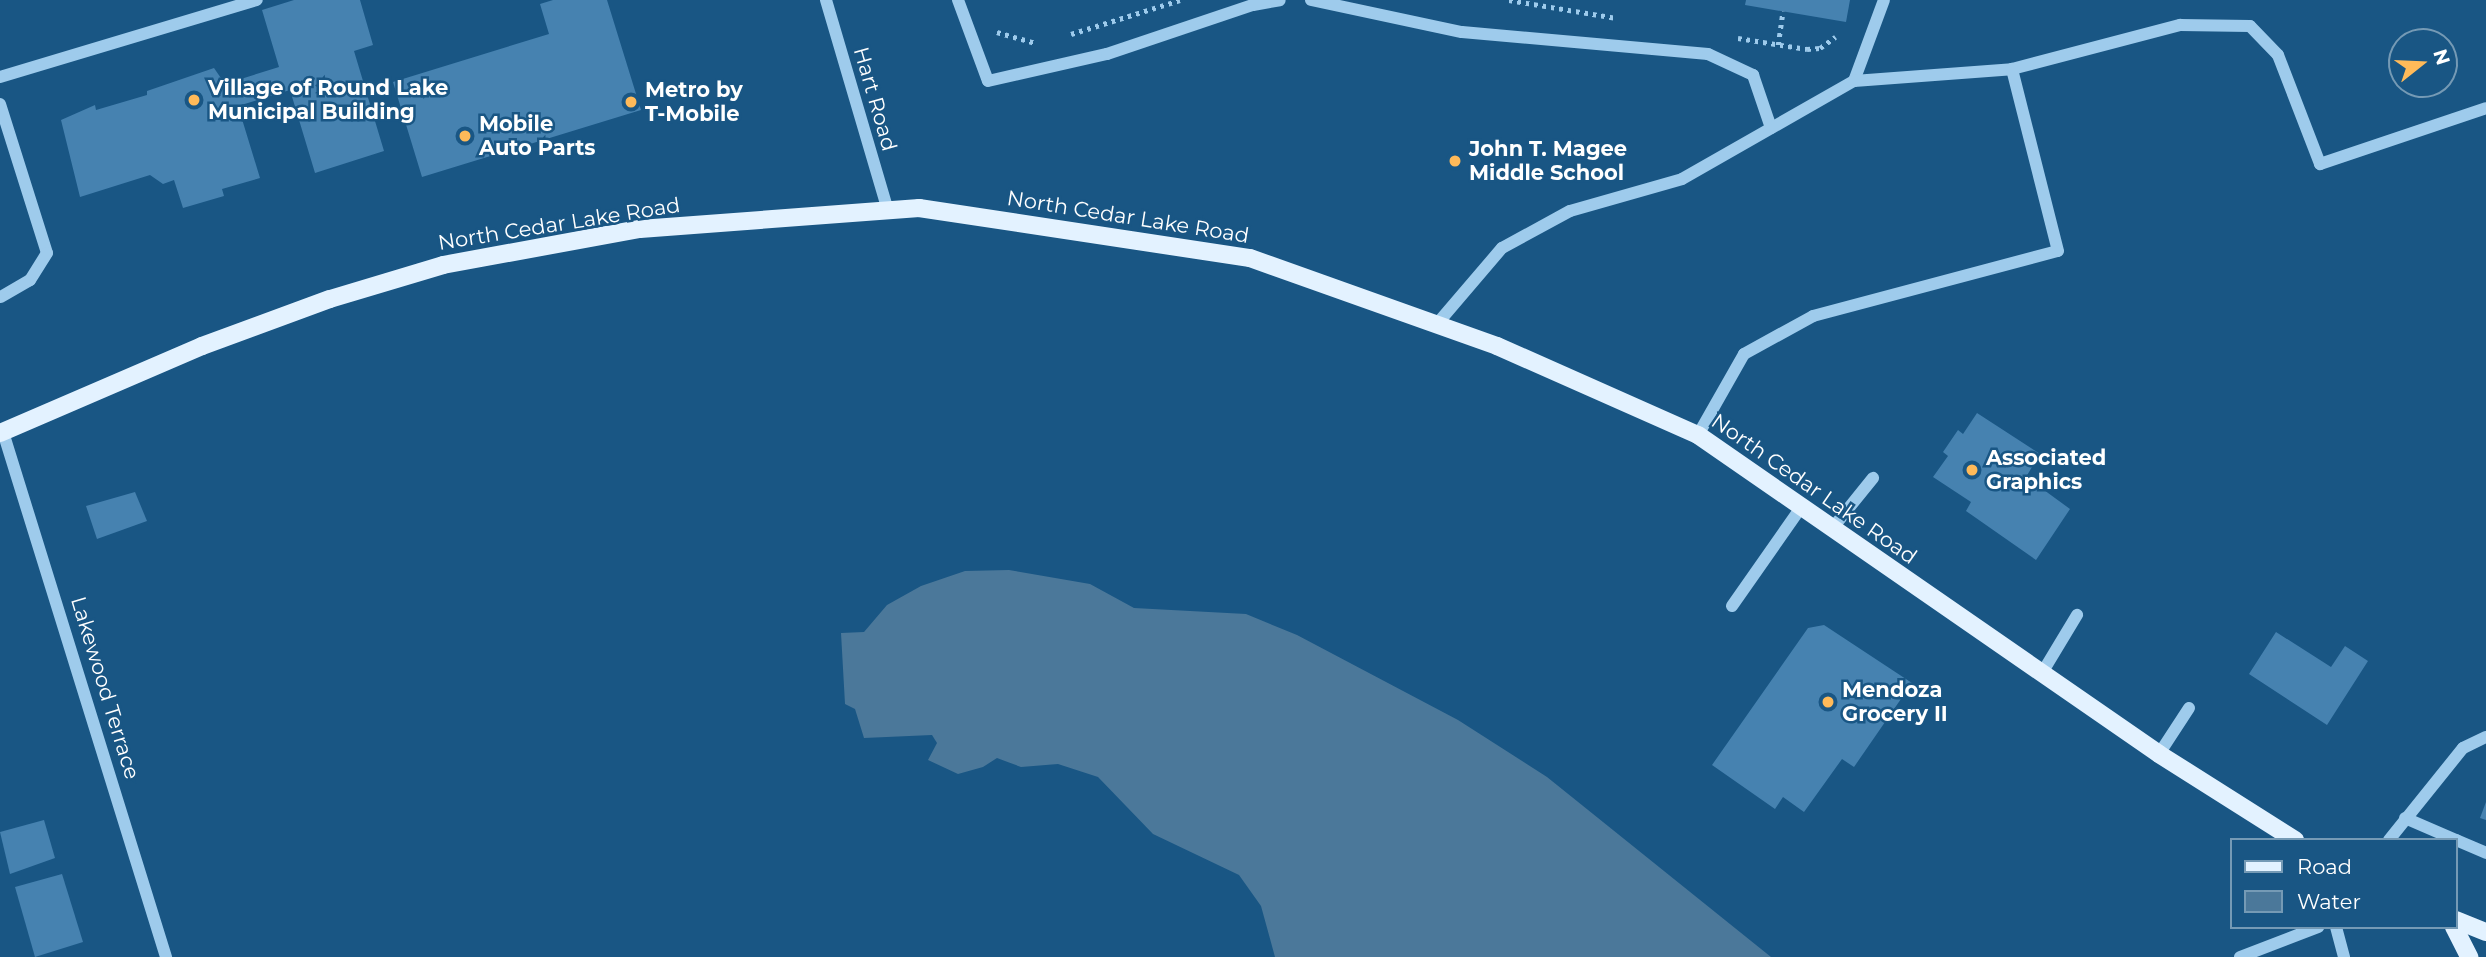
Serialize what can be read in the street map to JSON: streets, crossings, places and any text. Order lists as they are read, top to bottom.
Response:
{
  "streets": {
    "main road": ["North Cedar Lake Road"],
    "street": ["Hart Road", "Lakewood Terrace"]
  },
  "crossings": [
    ["Hart Road", "North Cedar Lake Road"],
    ["North Cedar Lake Road", "Lakewood Terrace"]
  ],
  "places": [
    "Village of Round Lake Municipal Building",
    "Metro by T-Mobile",
    "Mobile Auto Parts",
    "John T. Magee Middle School",
    "Associated Graphics",
    "Mendoza Grocery II"
  ],
  "legend": ["Road", "Water"],
  "north": "right"
}
